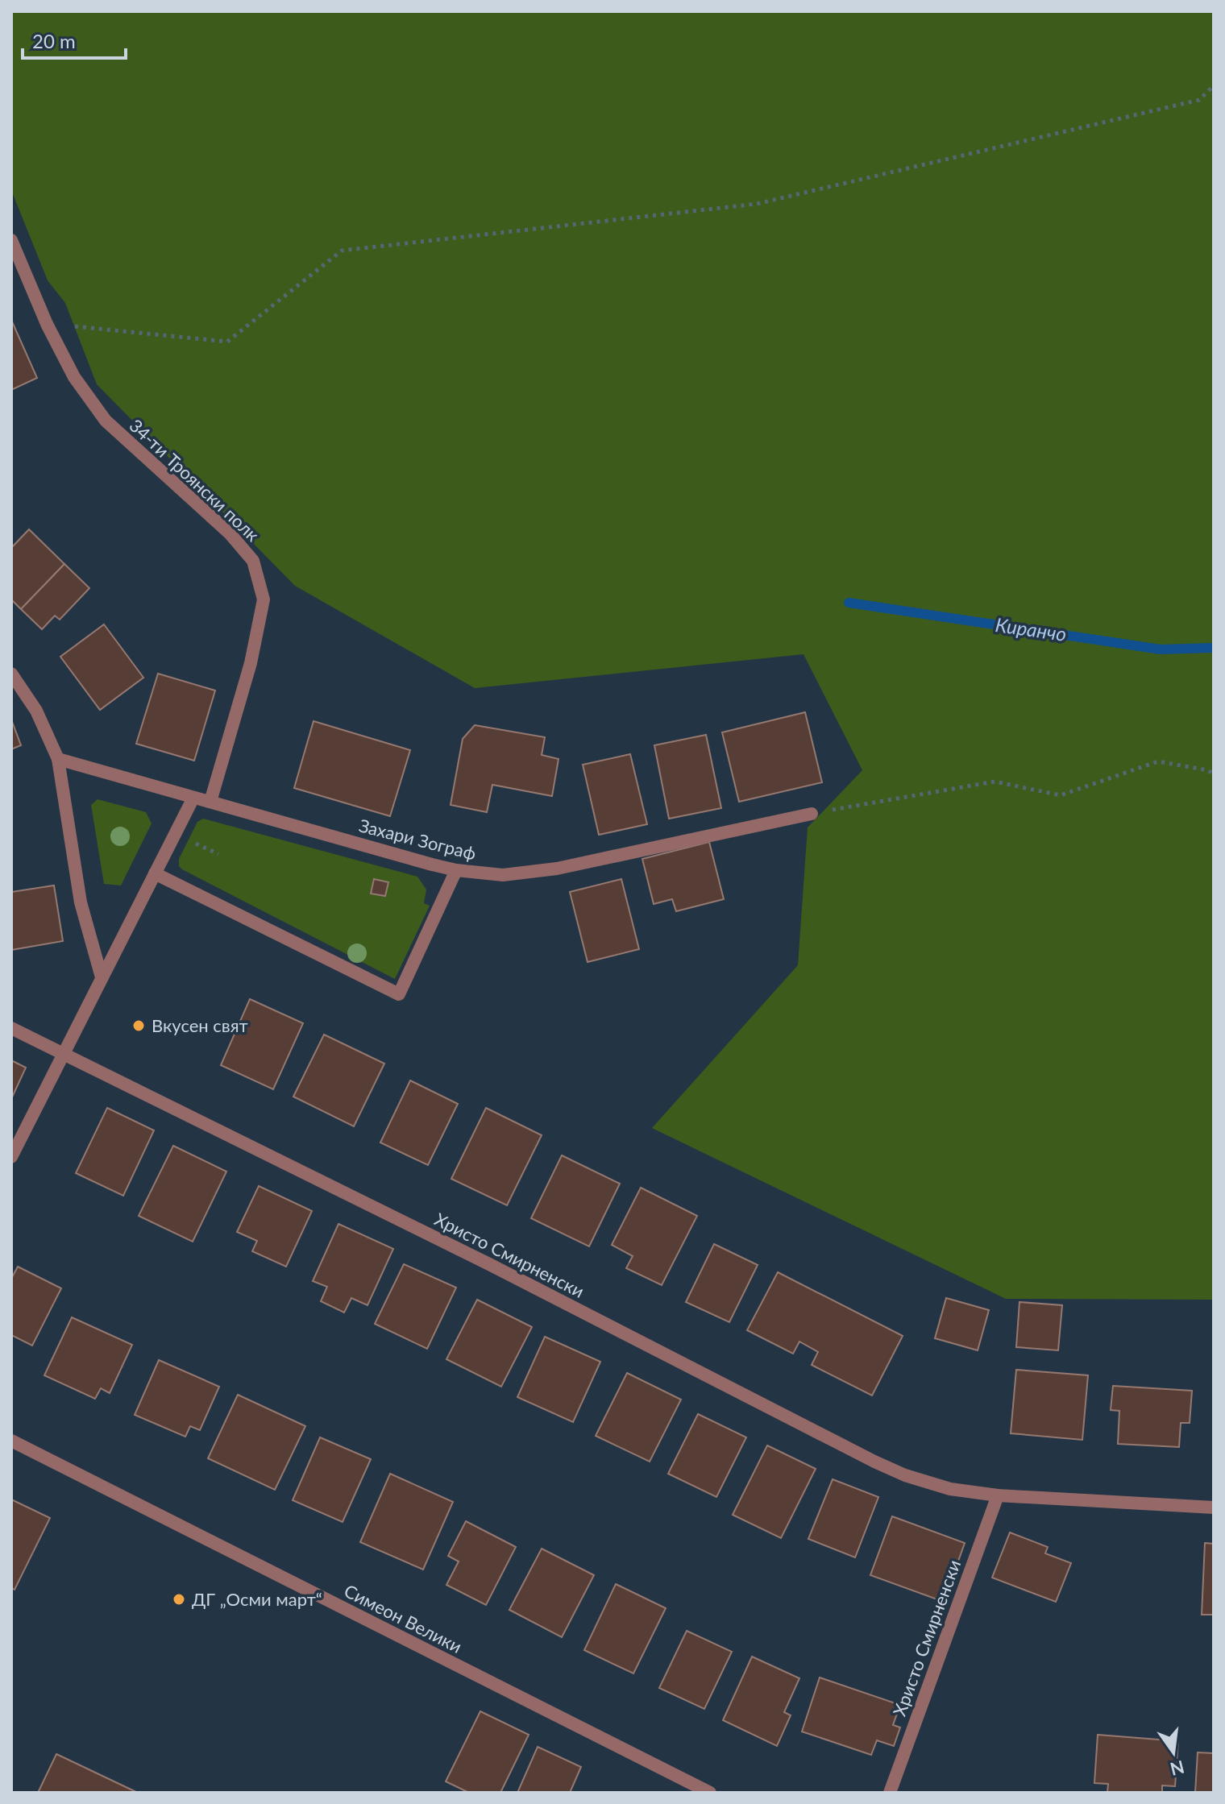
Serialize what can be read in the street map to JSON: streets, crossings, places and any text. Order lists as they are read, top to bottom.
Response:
{
  "streets": {
    "street": [
      "34-ти Троянски полк",
      "Захари Зограф",
      "Христо Смирненски",
      "Симеон Велики"
    ]
  },
  "crossings": [
    ["34-ти Троянски полк", "Захари Зограф"]
  ],
  "water": ["Киранчо"],
  "places": ["Вкусен свят", "ДГ „Осми март“"],
  "scale_bar": "20 m",
  "north": "bottom"
}
